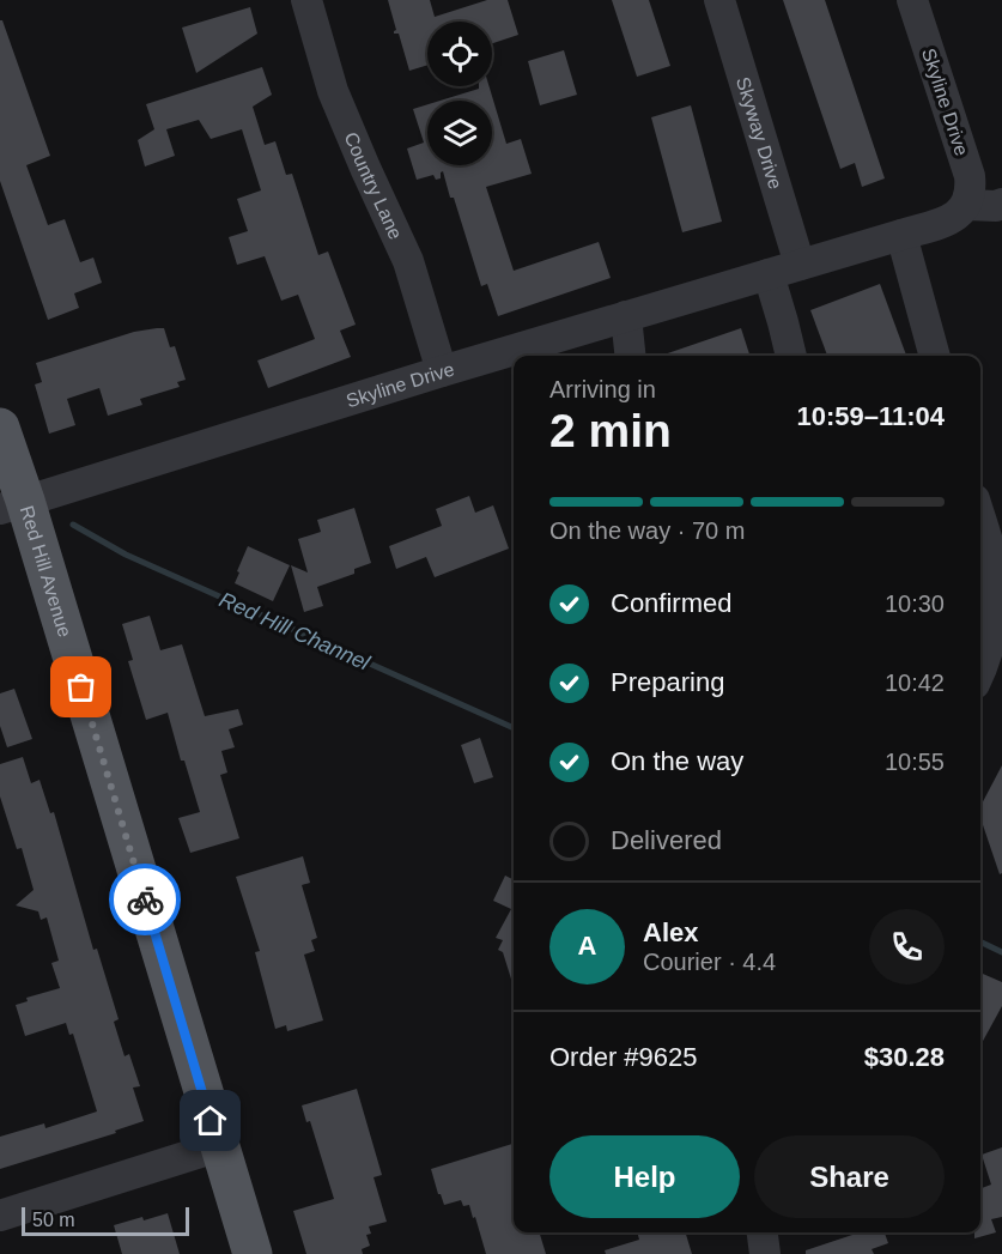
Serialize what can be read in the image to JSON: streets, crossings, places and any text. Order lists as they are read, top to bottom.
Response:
{
  "streets": {
    "main road": ["Red Hill Avenue"],
    "street": ["Skyline Drive", "Skyway Drive", "Country Lane"]
  },
  "crossings": [
    ["Skyline Drive", "Skyway Drive"],
    ["Skyline Drive", "Country Lane"],
    ["Skyline Drive", "Red Hill Avenue"]
  ],
  "water": ["Red Hill Channel"],
  "scale_bar": "50 m",
  "page": {
    "heading": ["2 min", "Arriving in", "10:59–11:04"],
    "panel": [
      "Alex",
      "Courier · 4.4",
      "Order #9625",
      "$30.28"
    ],
    "bar": "On the way · 70 m",
    "list": [
      ["Confirmed", "10:30"],
      ["Preparing", "10:42"],
      ["On the way", "10:55"],
      "Delivered"
    ],
    "round": "A",
    "buttons": ["Help", "Share"],
    "scale": "50 m"
  }
}
